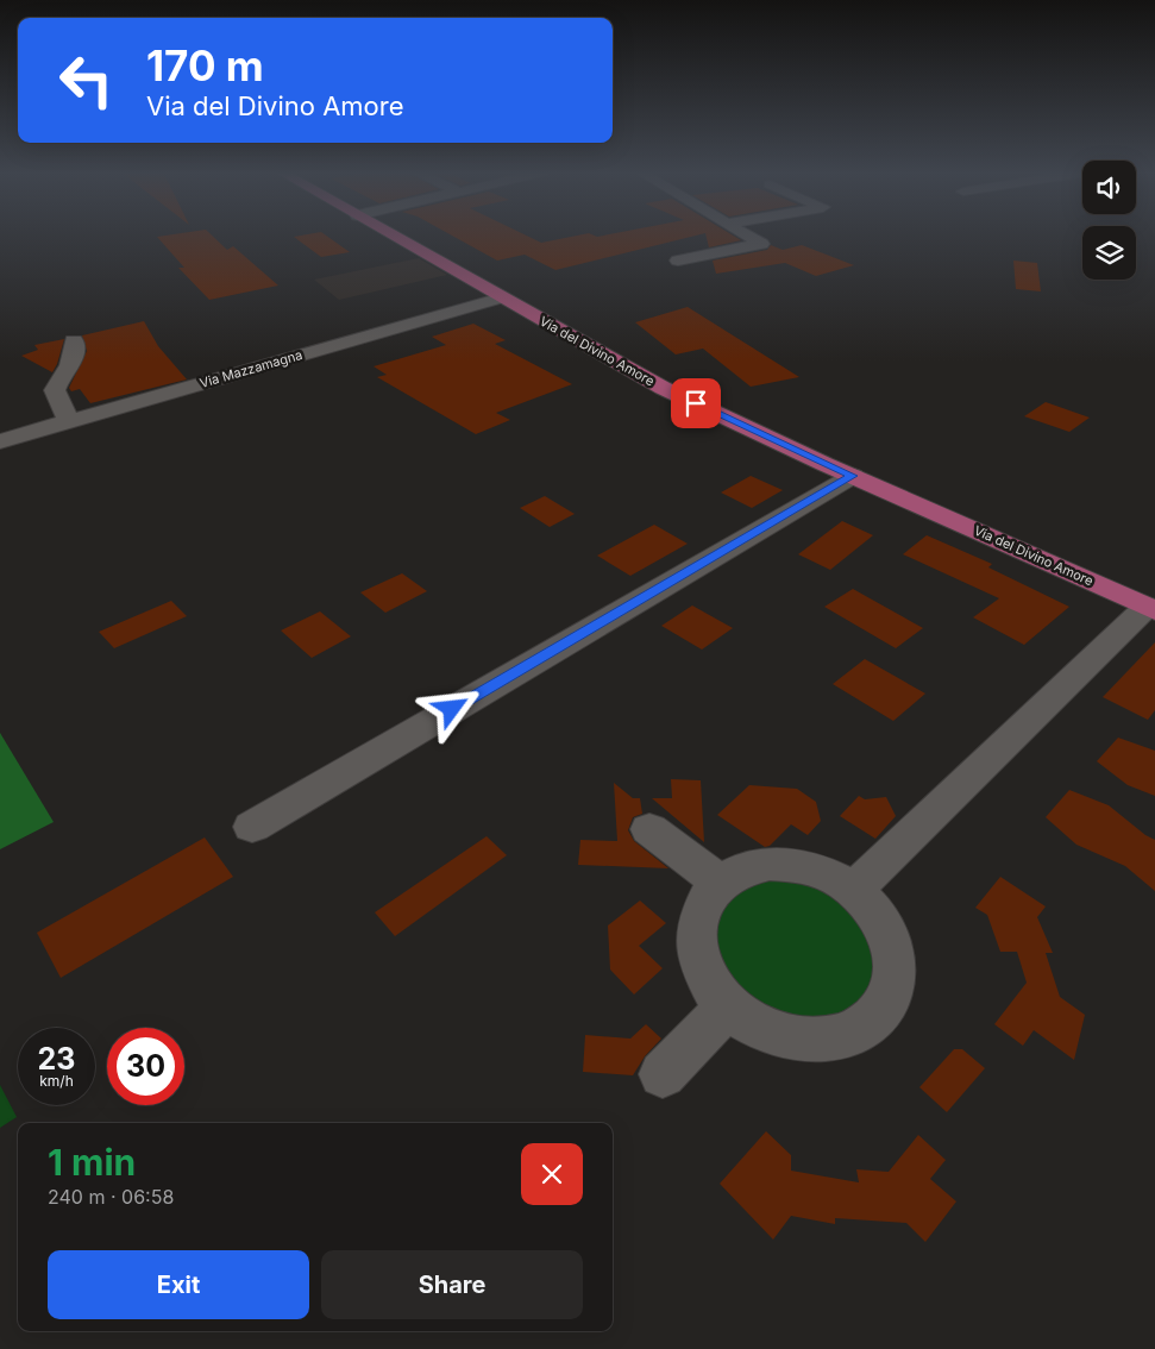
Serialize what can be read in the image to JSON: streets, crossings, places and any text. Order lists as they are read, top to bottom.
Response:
{
  "streets": {
    "main road": ["Via del Divino Amore"],
    "street": ["Via Mazzamagna"]
  },
  "crossings": [
    ["Via del Divino Amore", "Via Mazzamagna"]
  ],
  "page": {
    "turn": ["170 m", "Via del Divino Amore"],
    "speed": "23 km/h",
    "limit": "30",
    "heading": ["1 min", "240 m · 06:58"],
    "buttons": ["Exit", "Share"]
  }
}
